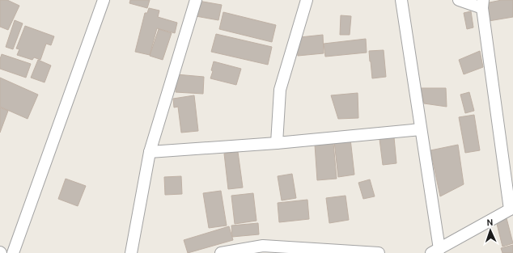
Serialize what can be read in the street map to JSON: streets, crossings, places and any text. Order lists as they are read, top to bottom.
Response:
{
  "north": "top"
}
